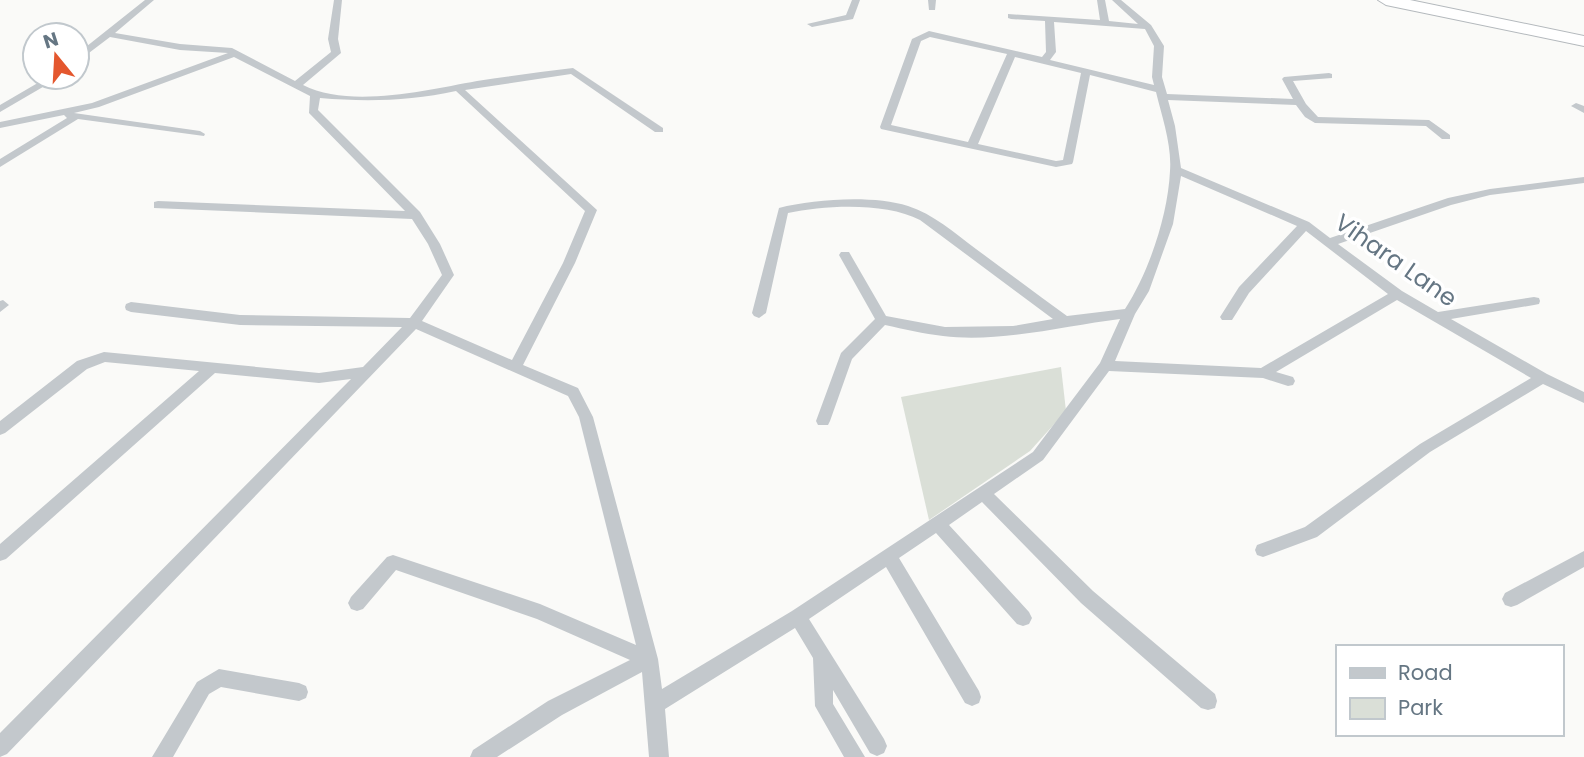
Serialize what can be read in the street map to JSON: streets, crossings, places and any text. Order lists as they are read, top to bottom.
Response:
{
  "streets": {
    "street": ["Vihara Lane"]
  },
  "legend": ["Road", "Park"],
  "north": "top"
}
